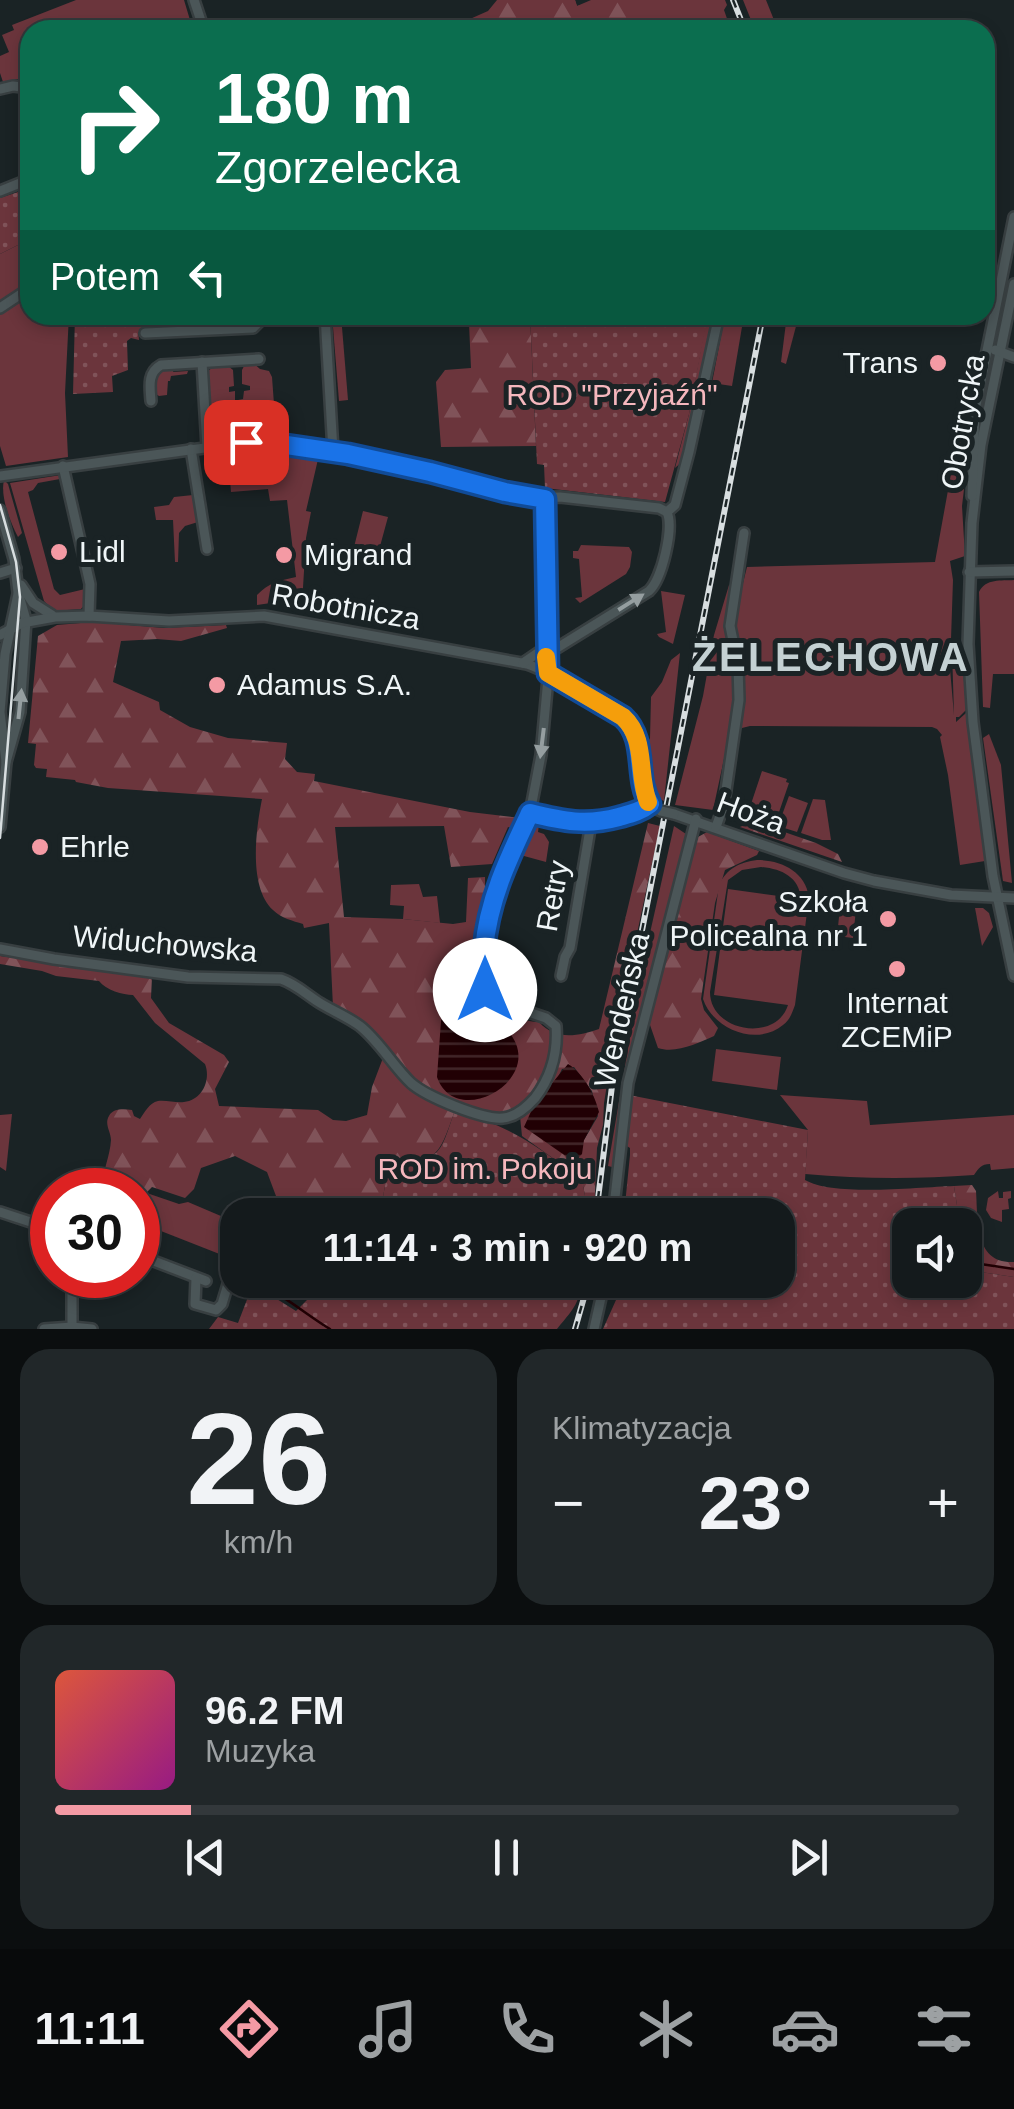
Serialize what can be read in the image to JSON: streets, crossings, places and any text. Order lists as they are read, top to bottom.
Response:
{
  "streets": {
    "street": [
      "Obotrycka",
      "Robotnicza",
      "Hoża",
      "Retry",
      "Widuchowska",
      "Wendeńska"
    ]
  },
  "crossings": [
    ["Obotrycka", "Hoża"],
    ["Hoża", "Wendeńska"]
  ],
  "districts": ["ŻELECHOWA"],
  "parks": ["ROD \"Przyjaźń\"", "ROD im. Pokoju"],
  "places": [
    "Trans",
    "Lidl",
    "Migrand",
    "Adamus S.A.",
    "Ehrle",
    "Szkoła Policealna nr 1",
    "Internat ZCEMiP"
  ],
  "page": {
    "turn": ["180 m", "Zgorzelecka"],
    "then": "Potem",
    "limit": "30",
    "trip": "11:14 · 3 min · 920 m",
    "tile": [
      ["26", "km/h"],
      "Klimatyzacja"
    ],
    "heat": ["−", "23°", "+"],
    "song": ["96.2 FM", "Muzyka"],
    "tabs": "11:11"
  }
}
